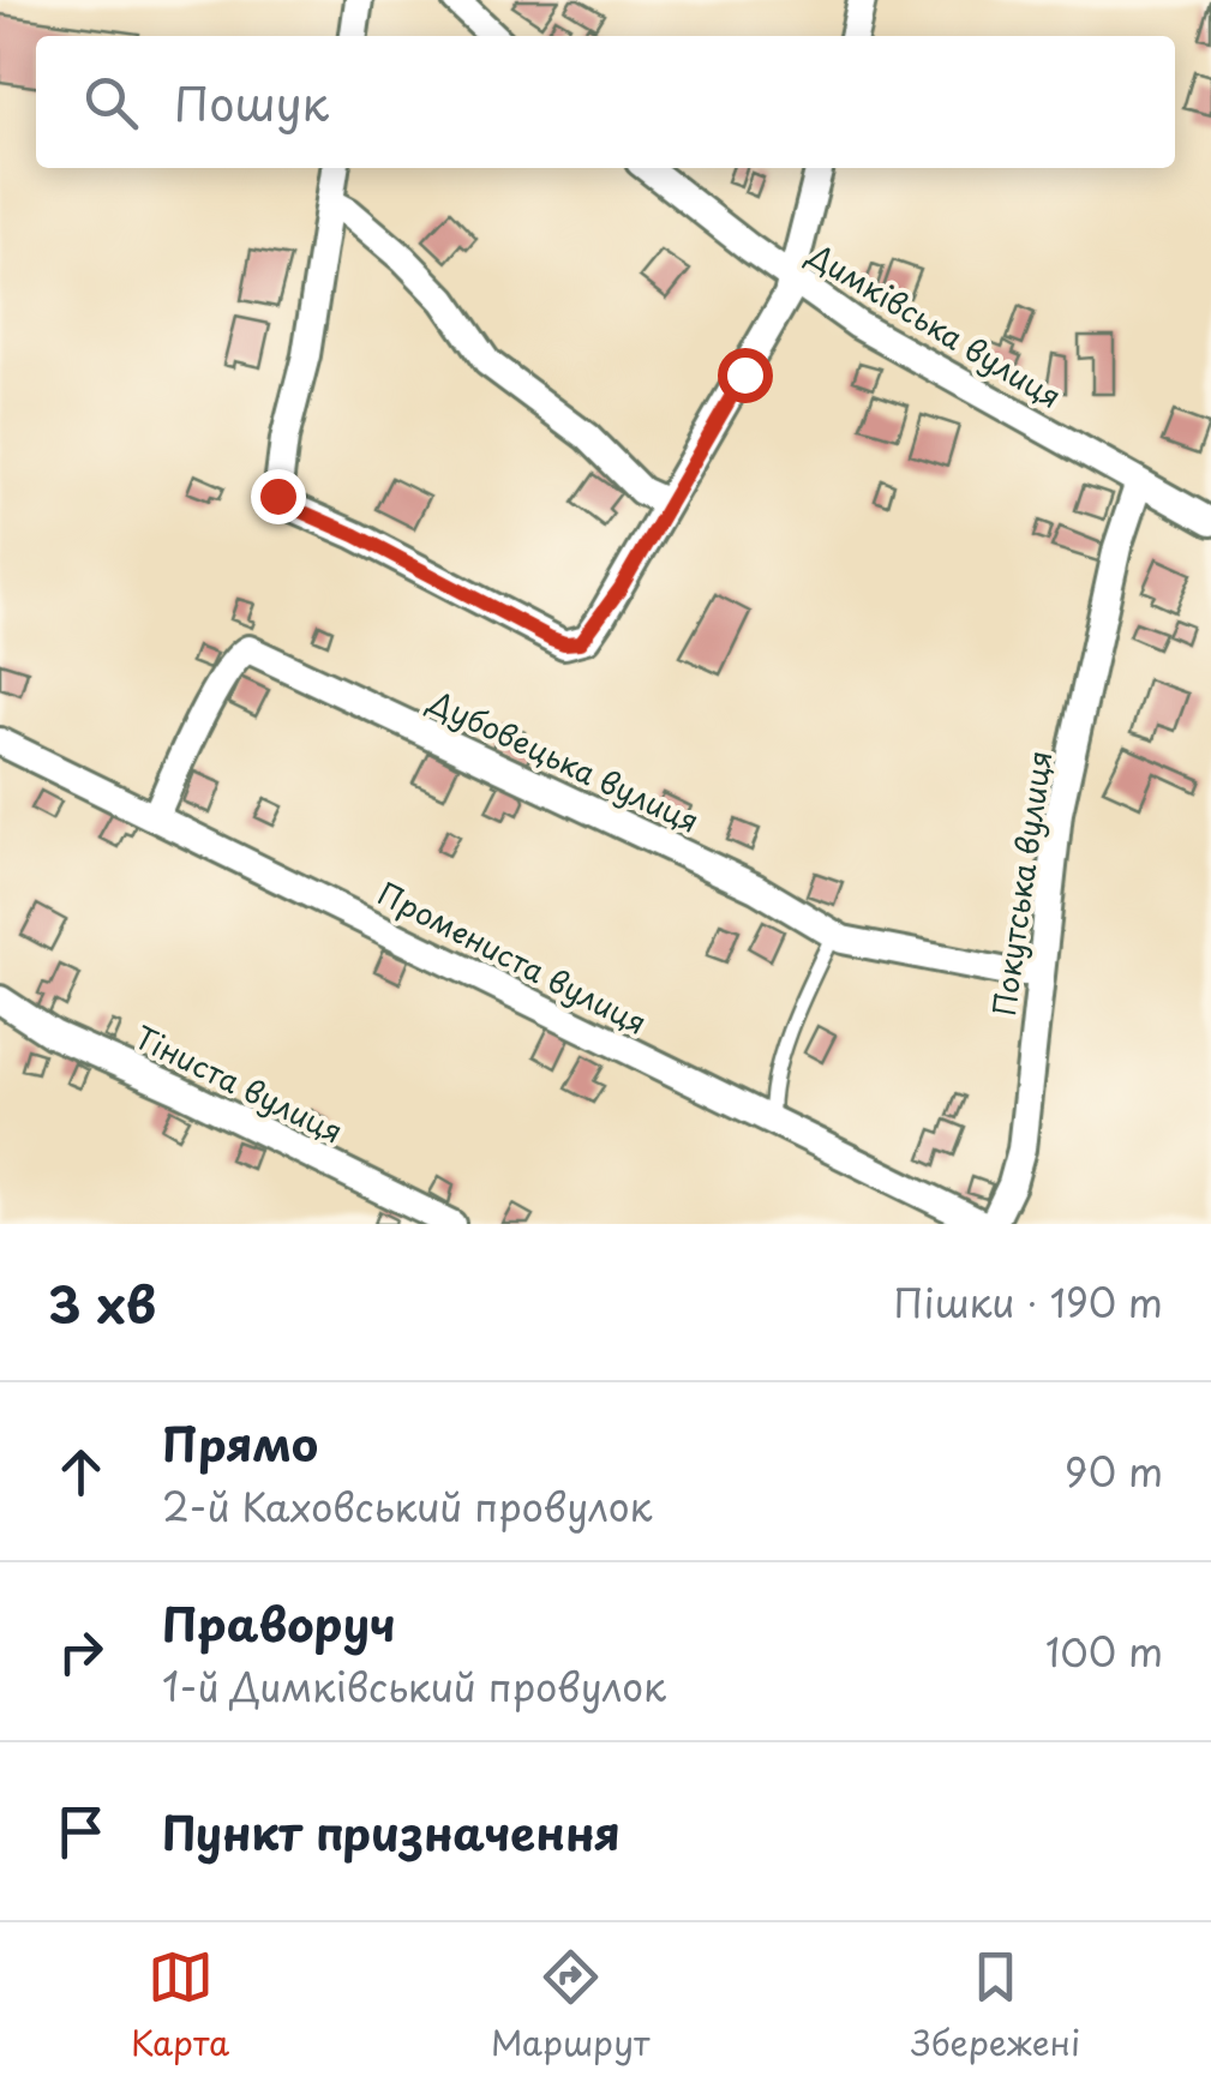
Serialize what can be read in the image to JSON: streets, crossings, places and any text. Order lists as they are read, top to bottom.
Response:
{
  "streets": {
    "street": [
      "Димківська вулиця",
      "Дубовецька вулиця",
      "Покутська вулиця",
      "Промениста вулиця",
      "Тіниста вулиця"
    ]
  },
  "crossings": [
    ["Димківська вулиця", "Покутська вулиця"],
    ["Дубовецька вулиця", "Покутська вулиця"],
    ["Дубовецька вулиця", "Промениста вулиця"]
  ],
  "page": {
    "search": "Пошук",
    "heading": ["3 хв", "Пішки · 190 m"],
    "list": [
      ["Прямо", "2-й Каховський провулок", "90 m"],
      ["Праворуч", "1-й Димківський провулок", "100 m"],
      "Пункт призначення"
    ],
    "nav": ["Карта", "Маршрут", "Збережені"]
  }
}
